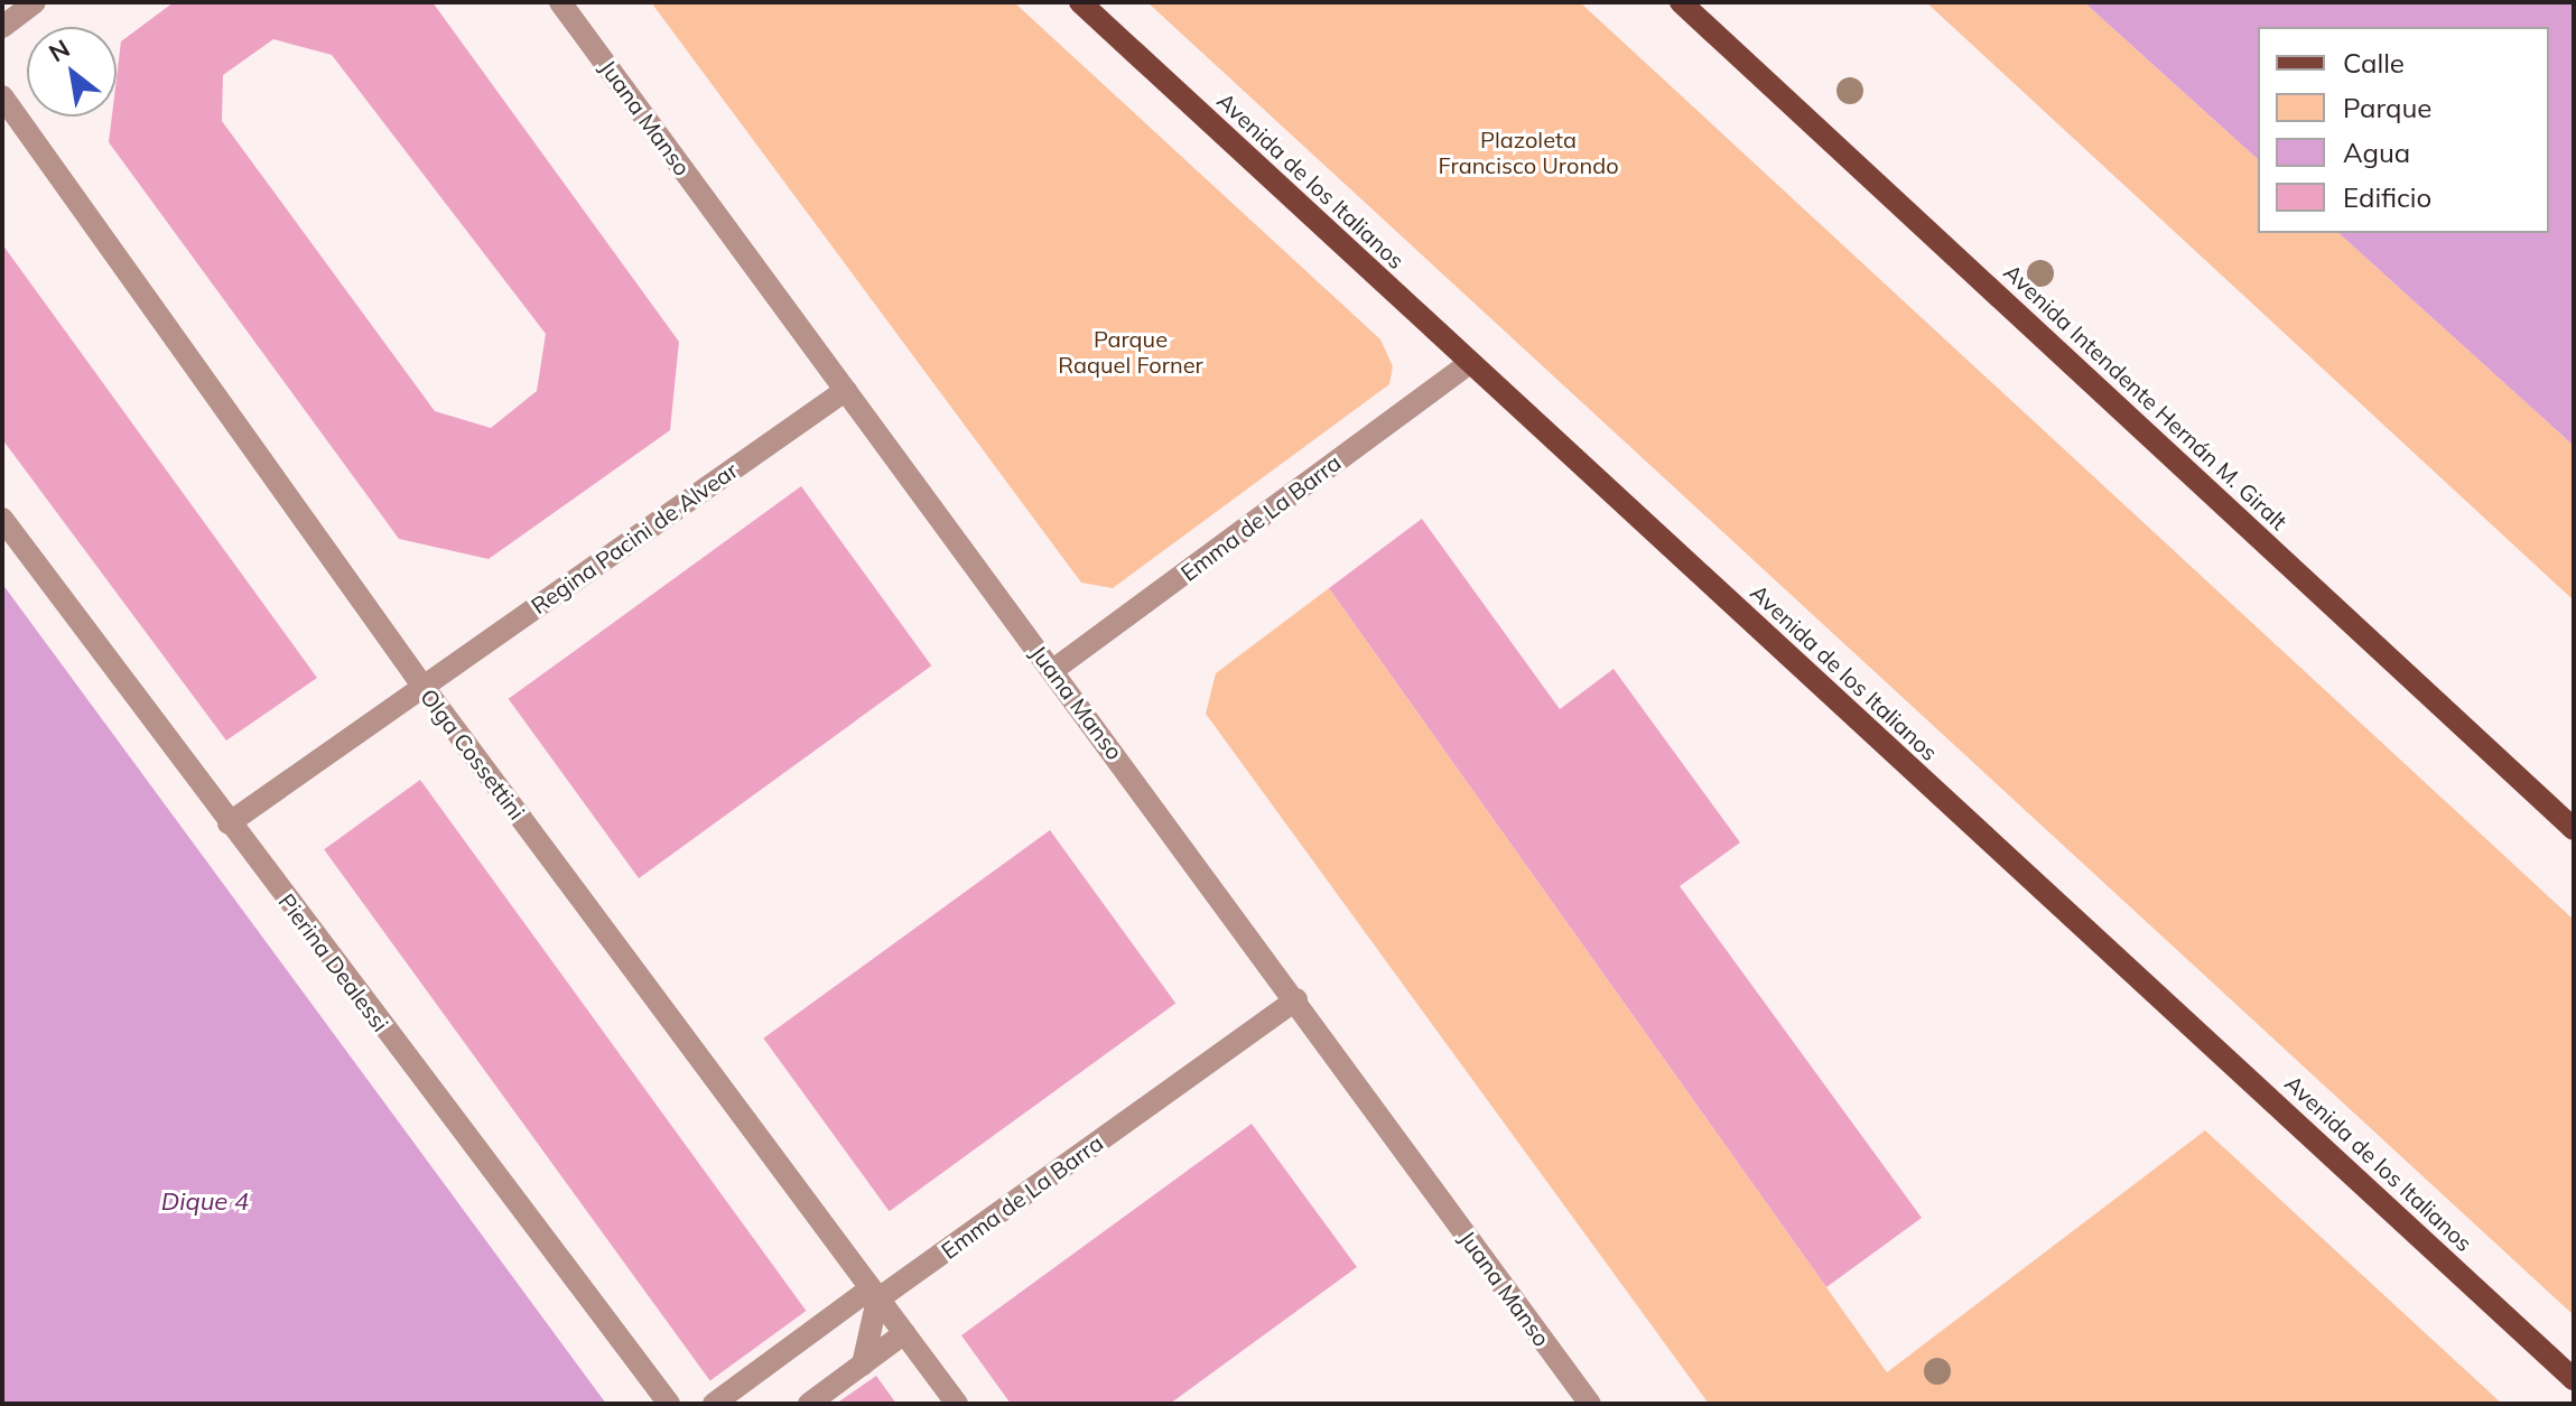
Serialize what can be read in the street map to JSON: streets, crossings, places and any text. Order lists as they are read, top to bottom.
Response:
{
  "streets": {
    "main road": ["Avenida de los Italianos", "Avenida Intendente Hernán M. Giralt"],
    "street": [
      "Juana Manso",
      "Emma de La Barra",
      "Regina Pacini de Alvear",
      "Olga Cossettini",
      "Pierina Dealessi"
    ]
  },
  "crossings": [
    ["Juana Manso", "Emma de La Barra"],
    ["Juana Manso", "Regina Pacini de Alvear"],
    ["Avenida de los Italianos", "Emma de La Barra"],
    ["Emma de La Barra", "Olga Cossettini"],
    ["Regina Pacini de Alvear", "Olga Cossettini"],
    ["Regina Pacini de Alvear", "Pierina Dealessi"]
  ],
  "water": ["Dique 4"],
  "parks": ["Plazoleta Francisco Urondo", "Parque Raquel Forner"],
  "legend": [
    "Calle",
    "Parque",
    "Agua",
    "Edificio"
  ],
  "north": "top left"
}
